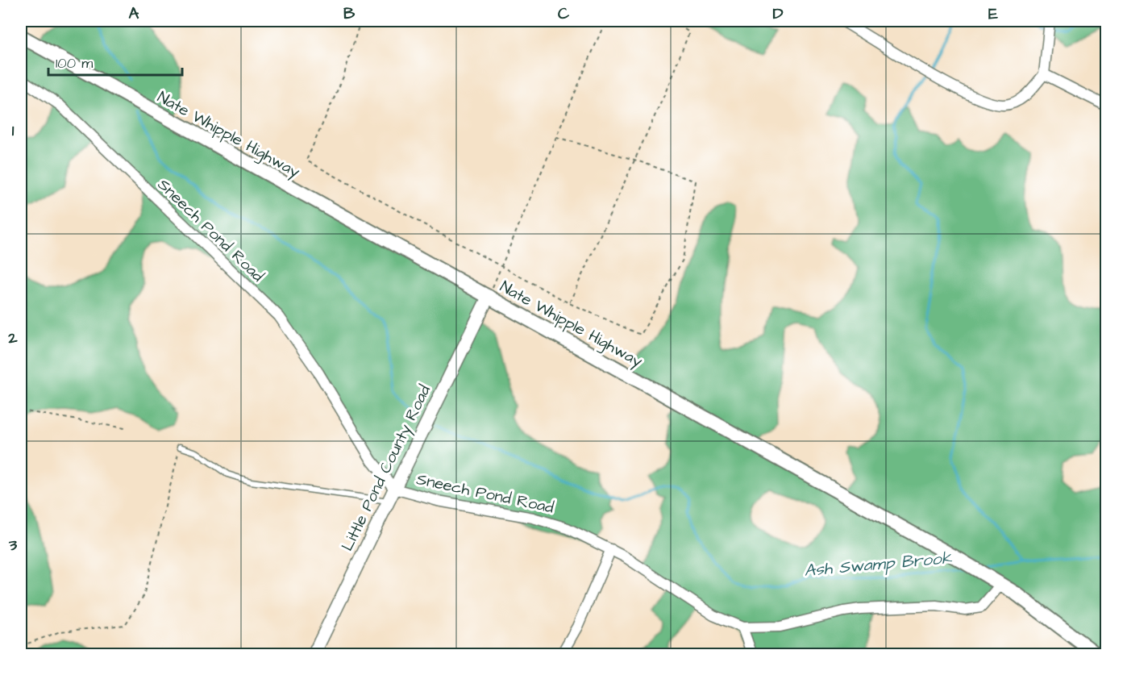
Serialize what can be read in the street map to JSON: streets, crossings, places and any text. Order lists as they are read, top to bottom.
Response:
{
  "streets": {
    "main road": ["Nate Whipple Highway"],
    "street": ["Sneech Pond Road", "Little Pond County Road"]
  },
  "crossings": [
    ["Nate Whipple Highway", "Sneech Pond Road"],
    ["Nate Whipple Highway", "Little Pond County Road"],
    ["Sneech Pond Road", "Little Pond County Road"]
  ],
  "water": ["Ash Swamp Brook"],
  "scale_bar": "100 m",
  "grid": {
    "columns": [
      "A",
      "B",
      "C",
      "D",
      "E"
    ],
    "rows": ["1", "2", "3"]
  }
}
